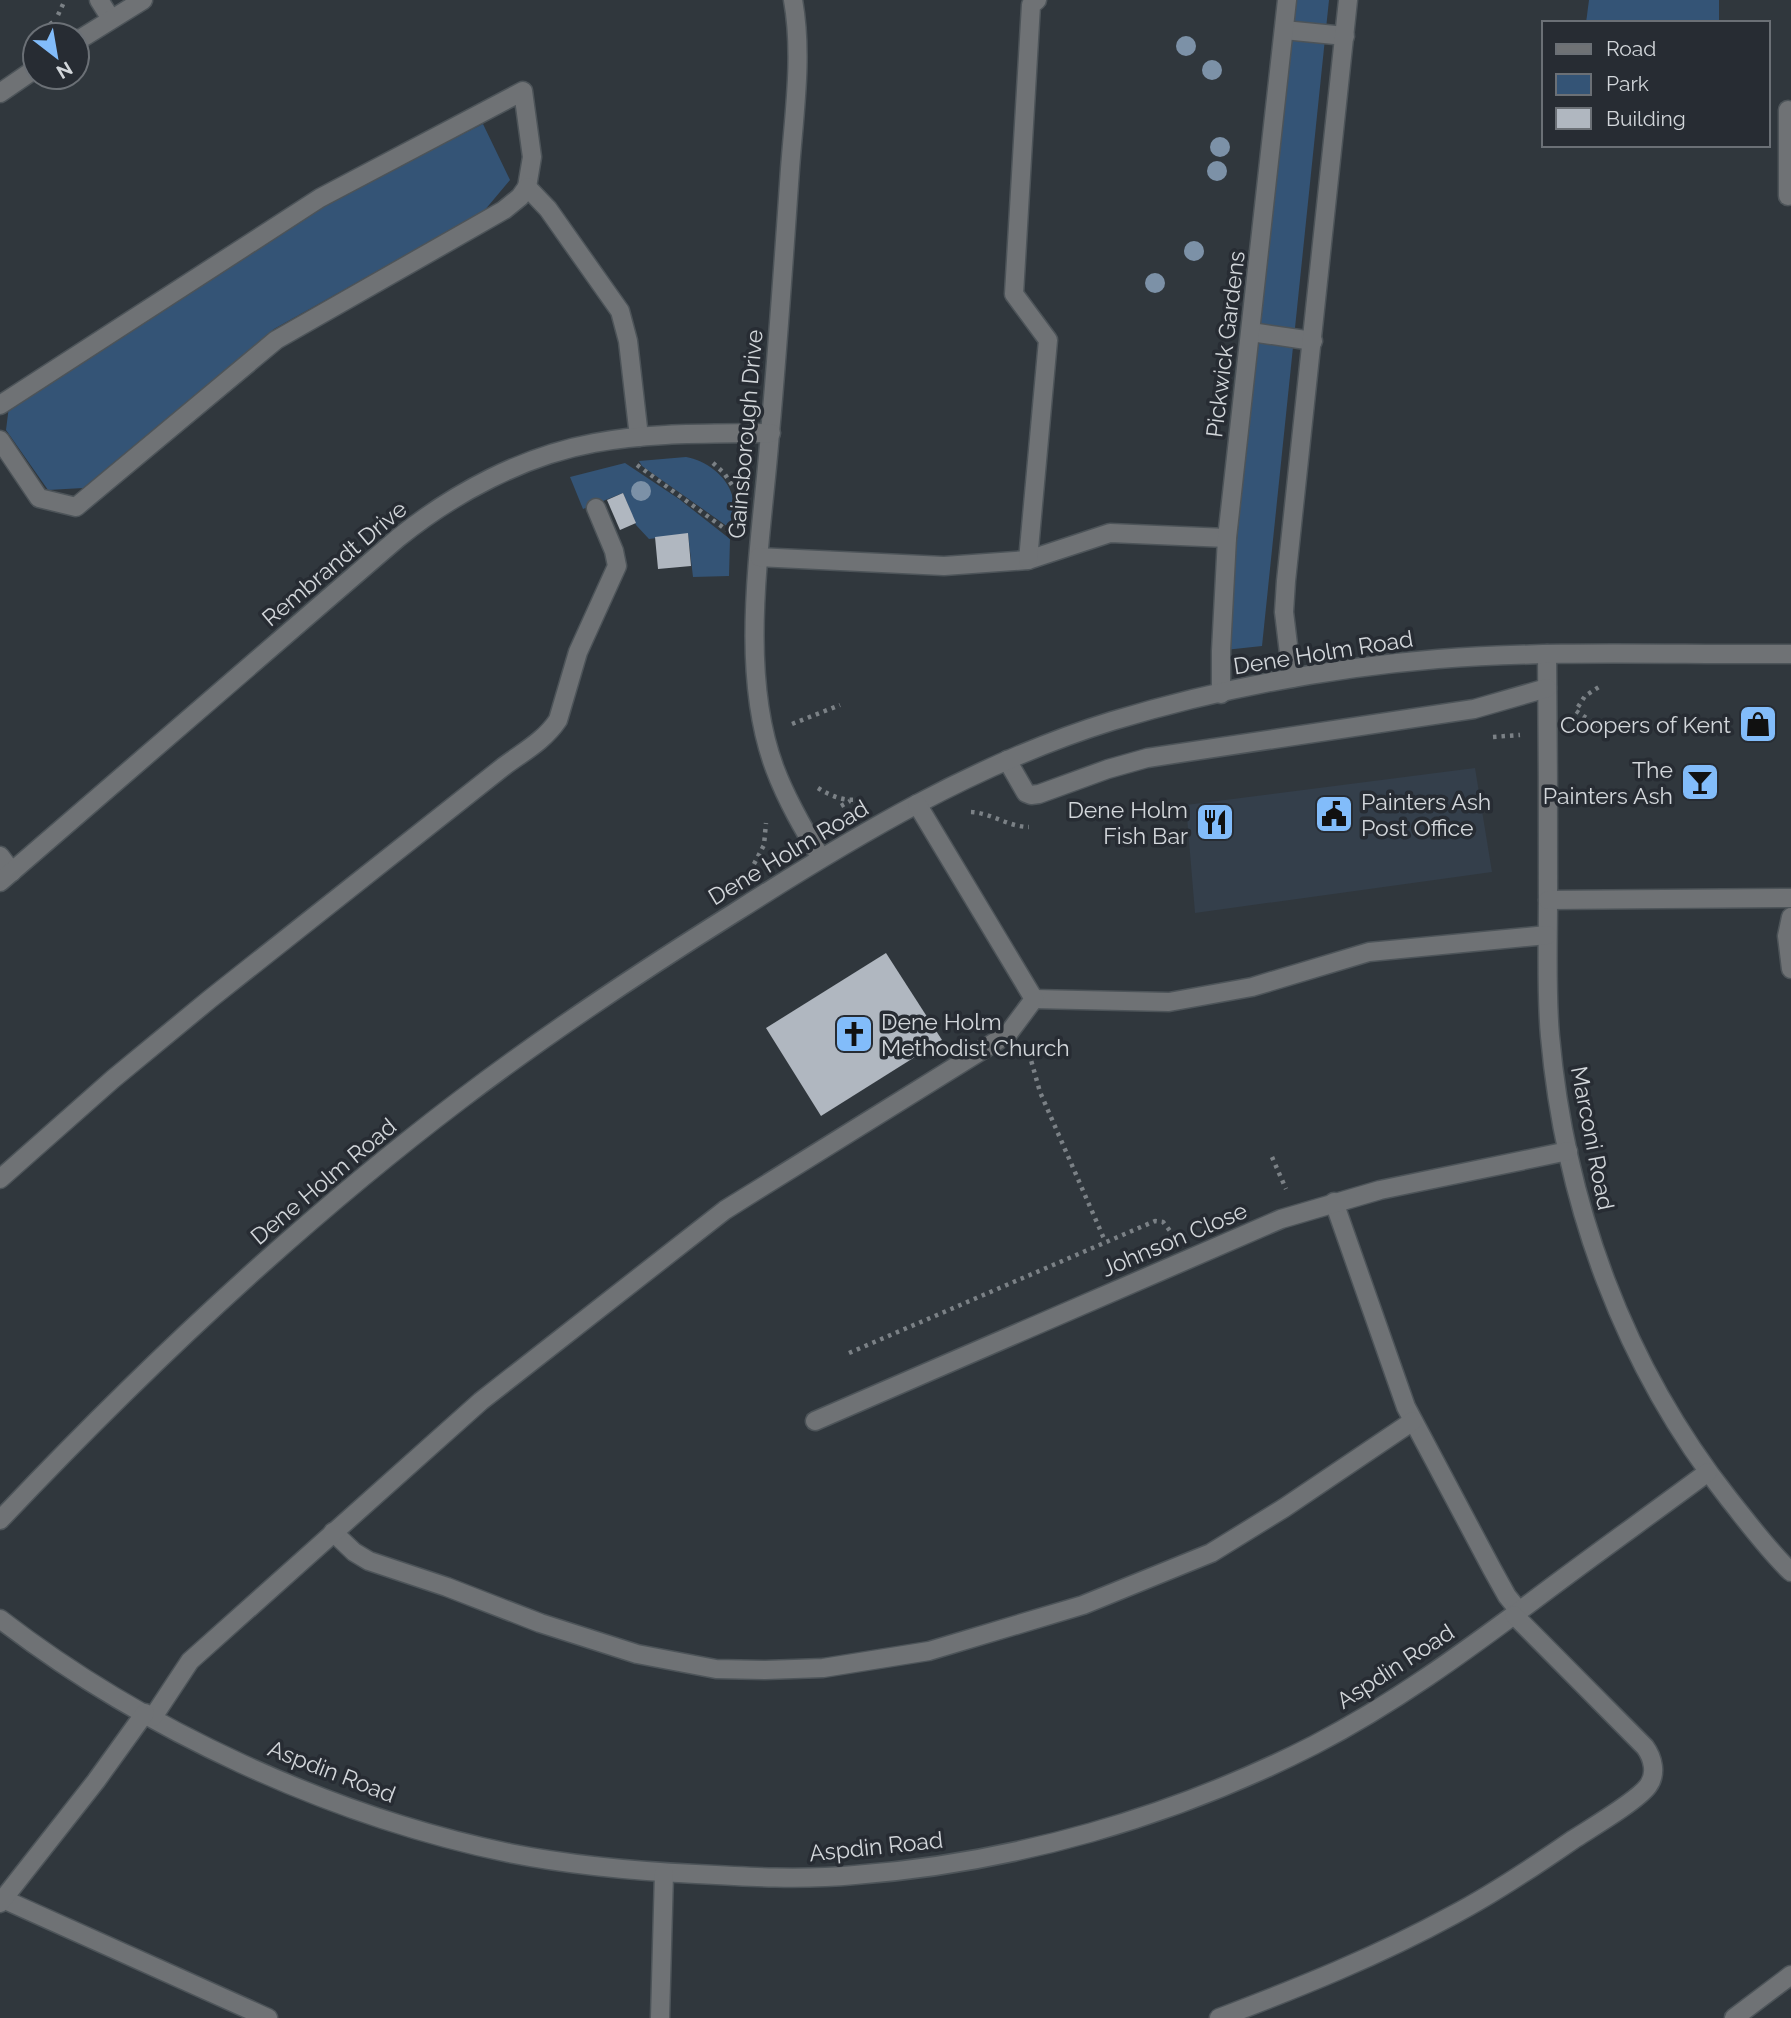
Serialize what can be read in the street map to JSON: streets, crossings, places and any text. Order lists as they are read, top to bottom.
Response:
{
  "streets": {
    "street": [
      "Pickwick Gardens",
      "Gainsborough Drive",
      "Rembrandt Drive",
      "Dene Holm Road",
      "Marconi Road",
      "Johnson Close",
      "Aspdin Road"
    ]
  },
  "crossings": [
    ["Pickwick Gardens", "Dene Holm Road"],
    ["Gainsborough Drive", "Rembrandt Drive"],
    ["Gainsborough Drive", "Dene Holm Road"],
    ["Dene Holm Road", "Marconi Road"],
    ["Marconi Road", "Johnson Close"],
    ["Marconi Road", "Aspdin Road"]
  ],
  "places": {
    "shop": ["Coopers of Kent"],
    "bar": ["The Painters Ash"],
    "public building": ["Painters Ash Post Office"],
    "restaurant": ["Dene Holm Fish Bar"],
    "church": ["Dene Holm Methodist Church"]
  },
  "legend": ["Road", "Park", "Building"],
  "north": "bottom right"
}
